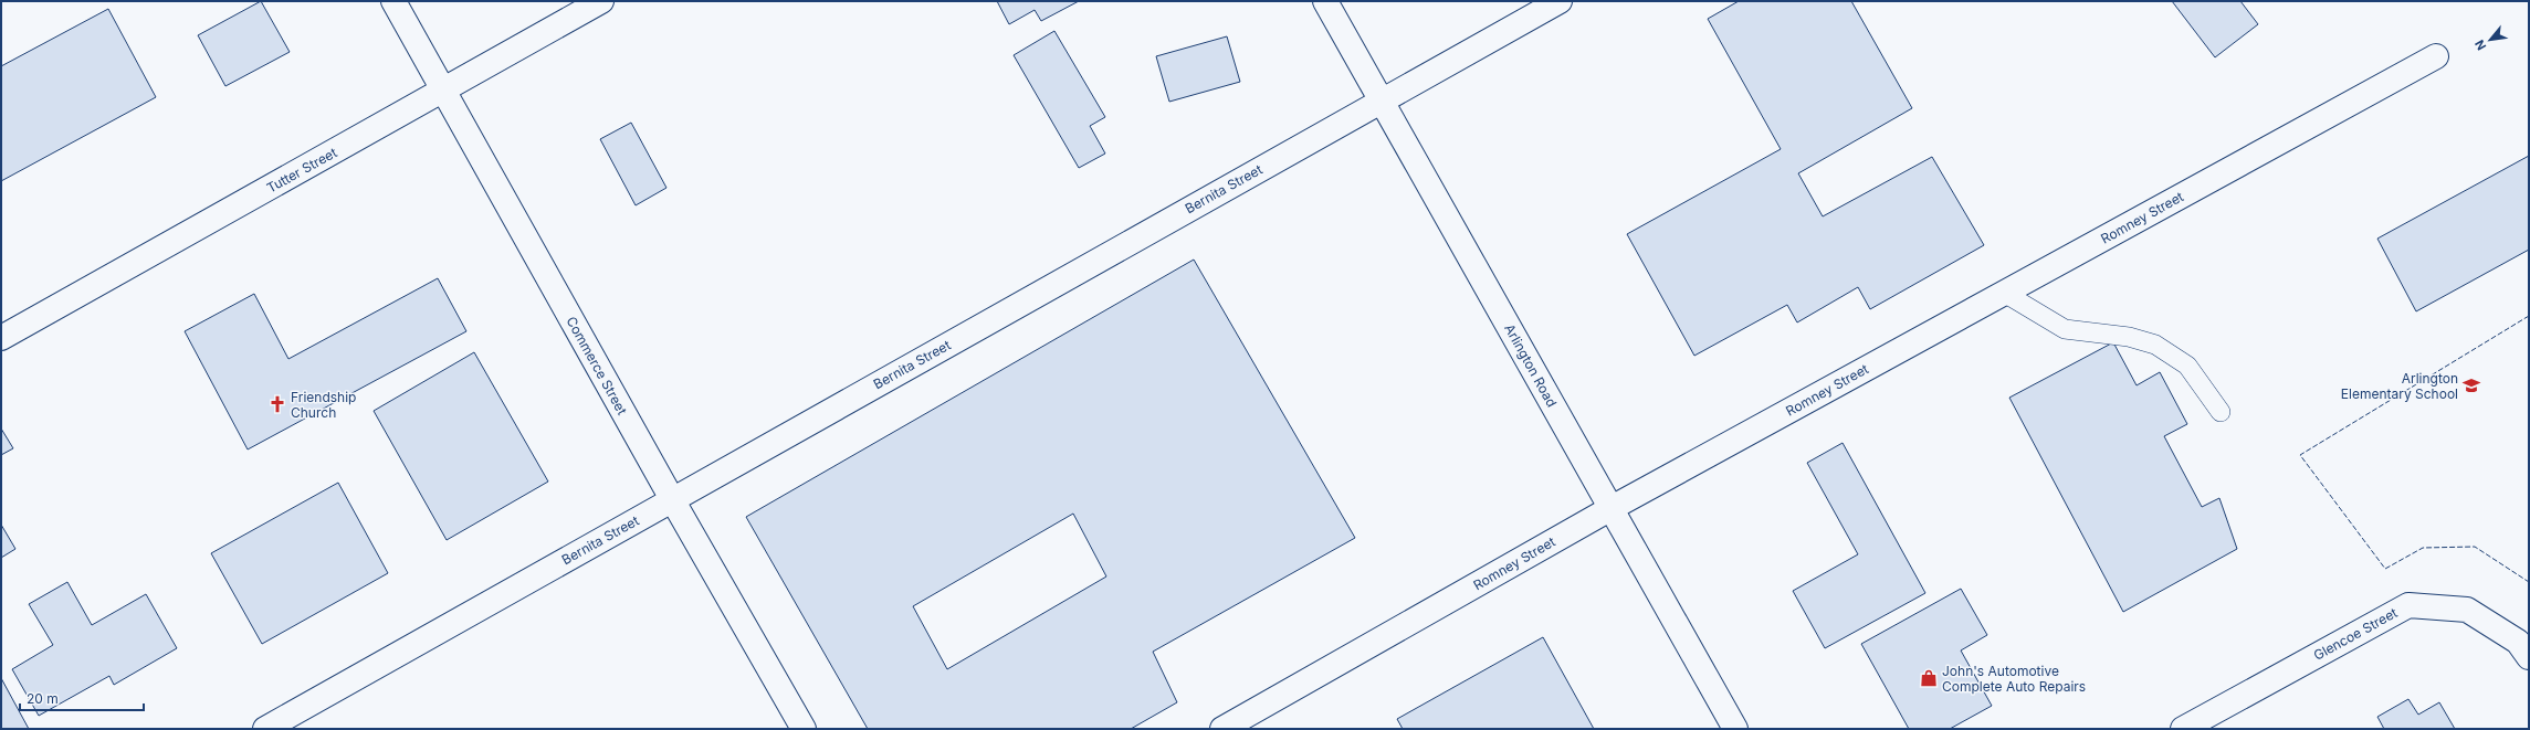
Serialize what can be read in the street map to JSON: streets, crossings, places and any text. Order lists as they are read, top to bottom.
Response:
{
  "streets": {
    "street": [
      "Tutter Street",
      "Bernita Street",
      "Romney Street",
      "Commerce Street",
      "Arlington Road",
      "Glencoe Street"
    ]
  },
  "crossings": [
    ["Tutter Street", "Commerce Street"],
    ["Bernita Street", "Commerce Street"],
    ["Bernita Street", "Arlington Road"],
    ["Romney Street", "Arlington Road"]
  ],
  "places": {
    "school or university": ["Arlington Elementary School"],
    "church": ["Friendship Church"],
    "shop": ["John's Automotive Complete Auto Repairs"]
  },
  "scale_bar": "20 m",
  "north": "bottom left"
}
